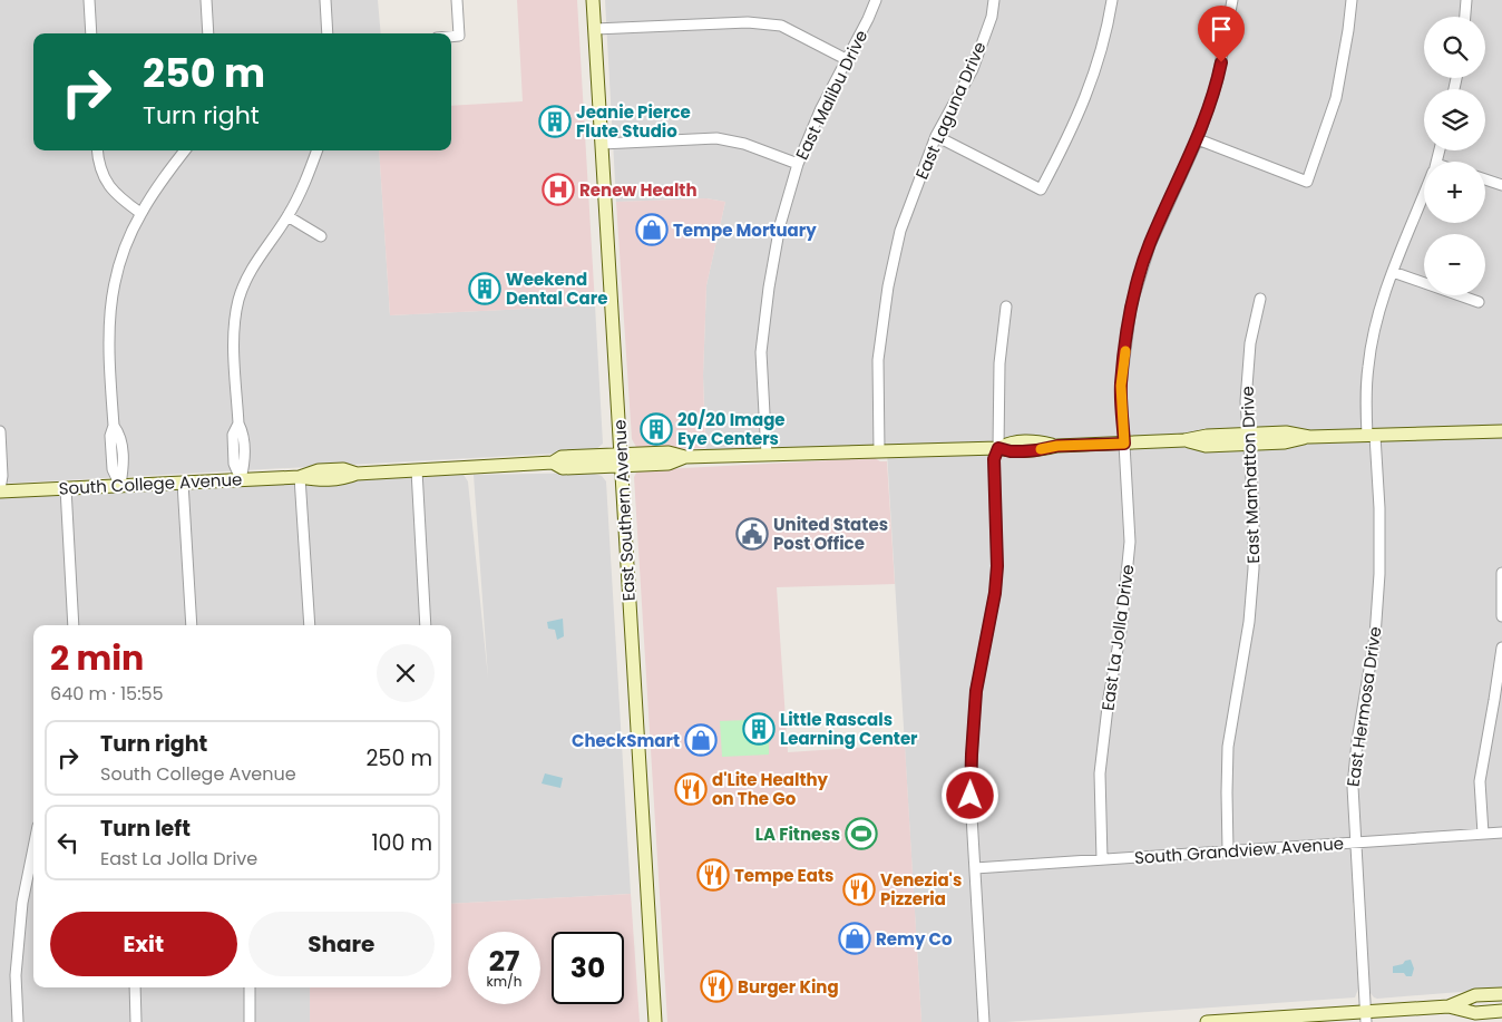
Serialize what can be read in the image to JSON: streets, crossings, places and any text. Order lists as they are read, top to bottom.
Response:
{
  "streets": {
    "street": [
      "East Malibu Drive",
      "East Laguna Drive",
      "East Manhatton Drive",
      "South College Avenue",
      "East Southern Avenue",
      "East La Jolla Drive",
      "East Hermosa Drive",
      "South Grandview Avenue"
    ]
  },
  "crossings": [
    ["East Malibu Drive", "South College Avenue"],
    ["East Laguna Drive", "South College Avenue"],
    ["East Manhatton Drive", "South College Avenue"],
    ["East Manhatton Drive", "South Grandview Avenue"],
    ["South College Avenue", "East Southern Avenue"],
    ["South College Avenue", "East La Jolla Drive"],
    ["South College Avenue", "East Hermosa Drive"],
    ["East La Jolla Drive", "South Grandview Avenue"],
    ["East Hermosa Drive", "South Grandview Avenue"]
  ],
  "places": {
    "building": [
      "Jeanie Pierce Flute Studio",
      "Weekend Dental Care",
      "20/20 Image Eye Centers",
      "Little Rascals Learning Center"
    ],
    "hospital": ["Renew Health"],
    "shop": ["Tempe Mortuary", "CheckSmart", "Remy Co"],
    "public building": ["United States Post Office"],
    "restaurant": [
      "d'Lite Healthy on The Go",
      "Tempe Eats",
      "Venezia's Pizzeria",
      "Burger King"
    ],
    "sports": ["LA Fitness"]
  },
  "page": {
    "map_buttons": ["+", "−"],
    "turn": ["250 m", "Turn right"],
    "heading": ["2 min", "640 m · 15:55"],
    "list": [
      {
        "name": "Turn right",
        "note": "South College Avenue",
        "value": "250 m"
      },
      {
        "name": "Turn left",
        "note": "East La Jolla Drive",
        "value": "100 m"
      }
    ],
    "buttons": ["Exit", "Share"],
    "speed": "27 km/h",
    "limit": "30"
  }
}
